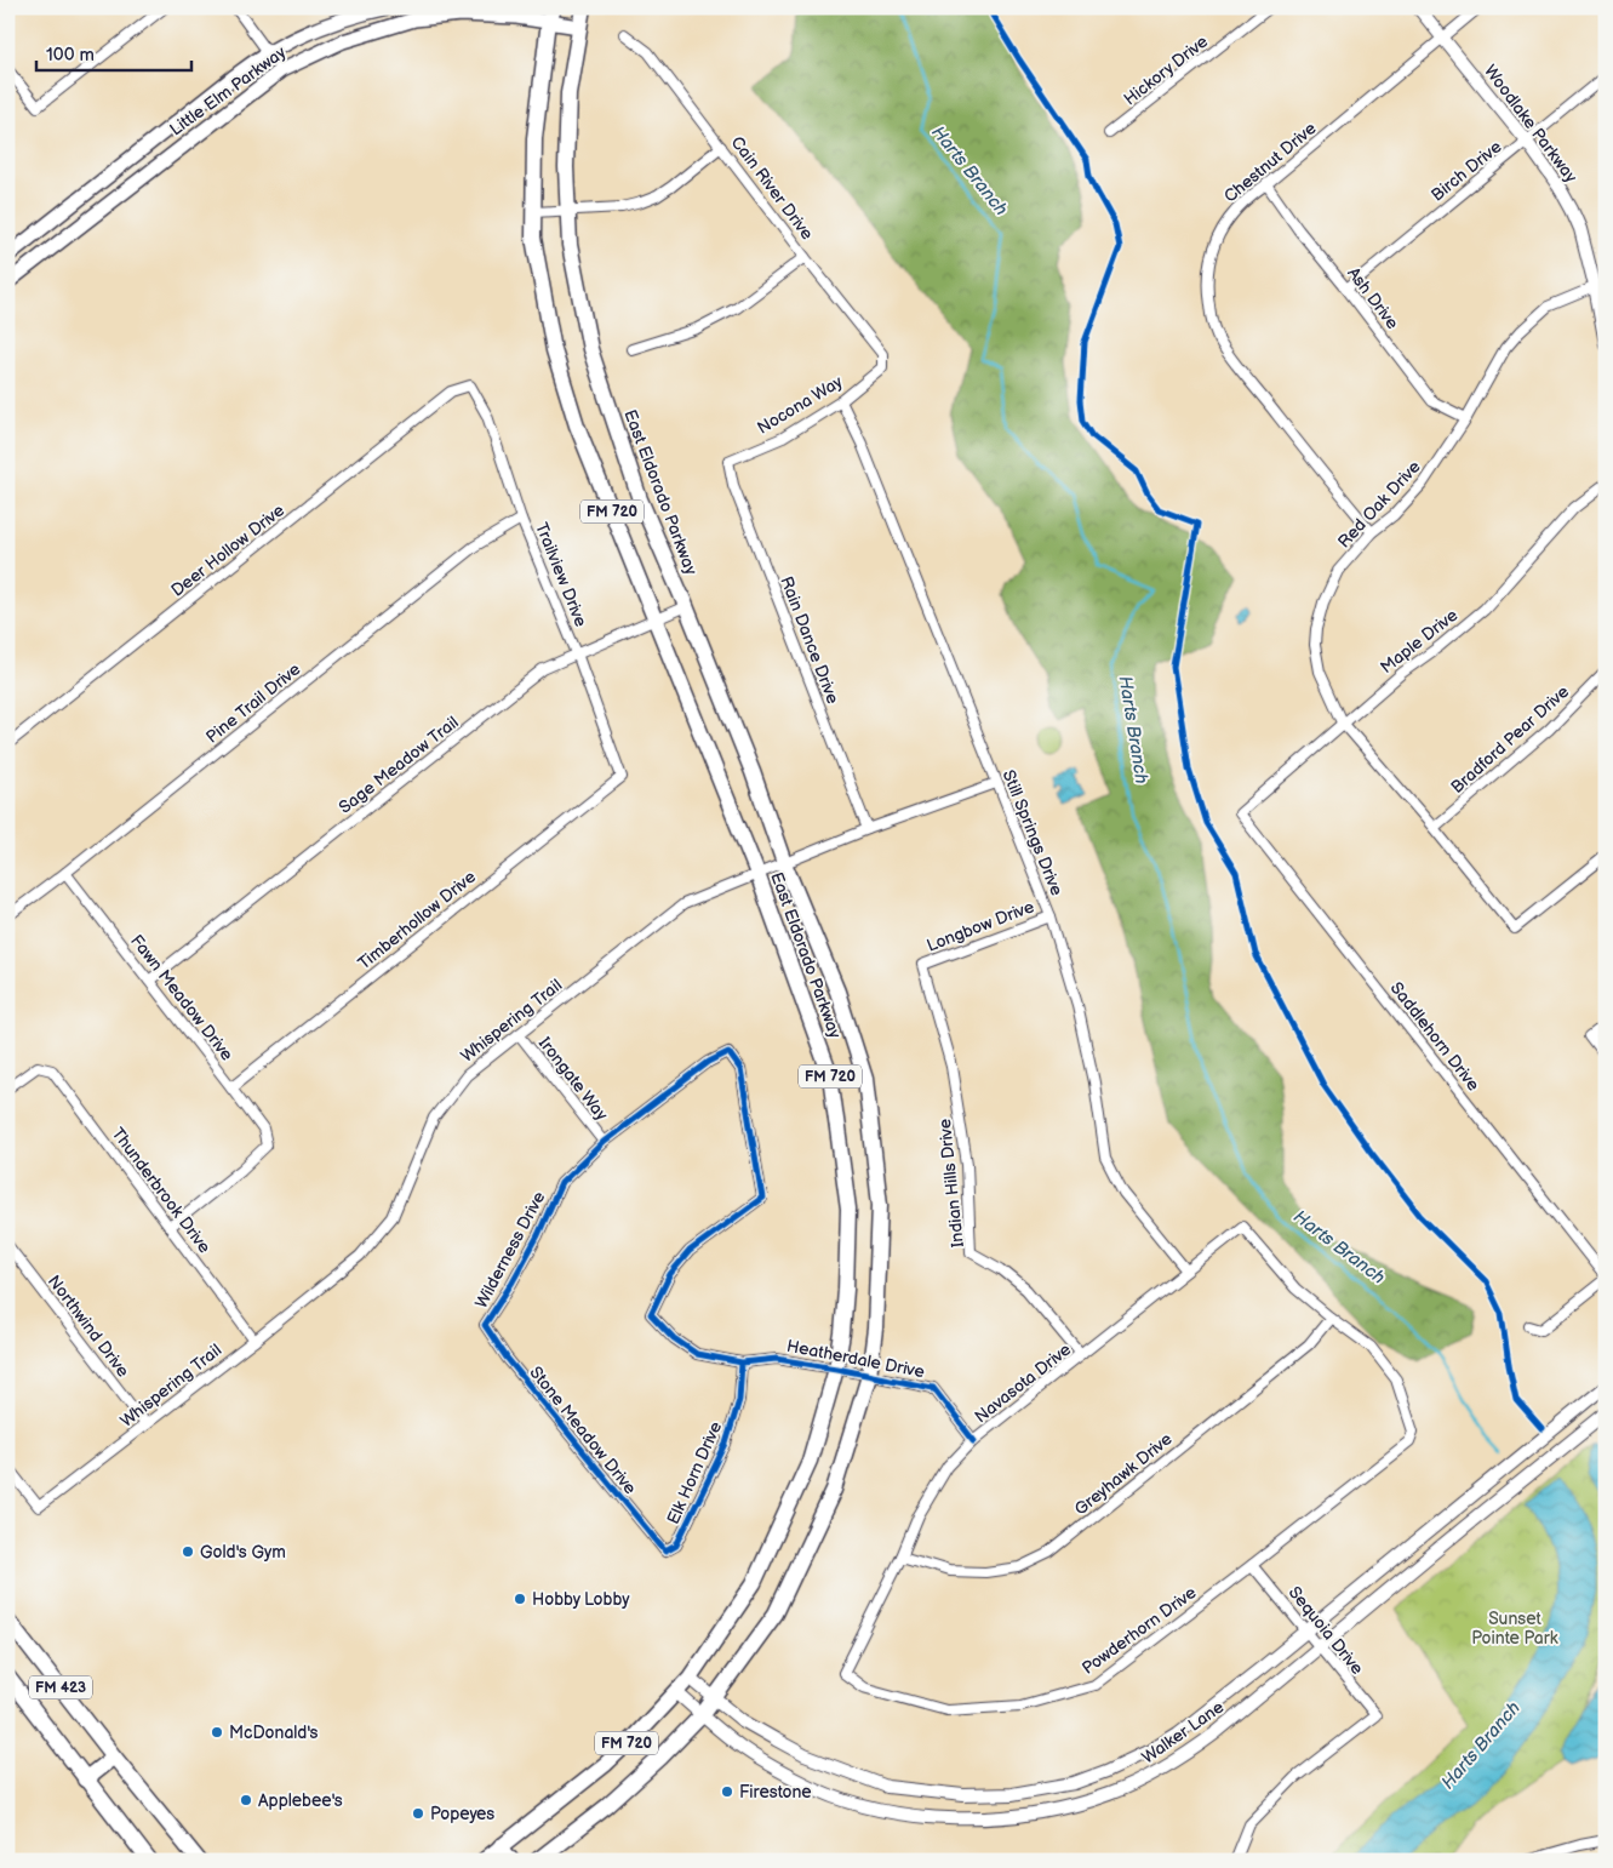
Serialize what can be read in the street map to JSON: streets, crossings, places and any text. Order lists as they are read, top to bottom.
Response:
{
  "streets": {
    "main road": [
      "Little Elm Parkway",
      "East Eldorado Parkway",
      "FM 720",
      "FM 423"
    ],
    "street": [
      "Hickory Drive",
      "Woodlake Parkway",
      "Chestnut Drive",
      "Birch Drive",
      "Cain River Drive",
      "Ash Drive",
      "Nocona Way",
      "Red Oak Drive",
      "Deer Hollow Drive",
      "Trailview Drive",
      "Rain Dance Drive",
      "Maple Drive",
      "Pine Trail Drive",
      "Bradford Pear Drive",
      "Sage Meadow Trail",
      "Still Springs Drive",
      "Timberhollow Drive",
      "Longbow Drive",
      "Fawn Meadow Drive",
      "Whispering Trail",
      "Saddlehorn Drive",
      "Irongate Way",
      "Indian Hills Drive",
      "Thunderbrook Drive",
      "Wilderness Drive",
      "Northwind Drive",
      "Heatherdale Drive",
      "Navasota Drive",
      "Stone Meadow Drive",
      "Elk Horn Drive",
      "Greyhawk Drive",
      "Powderhorn Drive",
      "Sequoia Drive",
      "Walker Lane"
    ]
  },
  "crossings": [
    ["Little Elm Parkway", "East Eldorado Parkway"],
    ["Woodlake Parkway", "Chestnut Drive"],
    ["Woodlake Parkway", "Birch Drive"],
    ["Woodlake Parkway", "Red Oak Drive"],
    ["Chestnut Drive", "Ash Drive"],
    ["Chestnut Drive", "Red Oak Drive"],
    ["Birch Drive", "Ash Drive"],
    ["Cain River Drive", "Nocona Way"],
    ["Ash Drive", "Red Oak Drive"],
    ["Nocona Way", "Rain Dance Drive"],
    ["Nocona Way", "Still Springs Drive"],
    ["East Eldorado Parkway", "Sage Meadow Trail"],
    ["East Eldorado Parkway", "Whispering Trail"],
    ["East Eldorado Parkway", "Heatherdale Drive"],
    ["East Eldorado Parkway", "Walker Lane"],
    ["Red Oak Drive", "Maple Drive"],
    ["Red Oak Drive", "Bradford Pear Drive"],
    ["Deer Hollow Drive", "Trailview Drive"],
    ["Trailview Drive", "Pine Trail Drive"],
    ["Trailview Drive", "Sage Meadow Trail"],
    ["Trailview Drive", "Timberhollow Drive"],
    ["Rain Dance Drive", "Whispering Trail"],
    ["Maple Drive", "Saddlehorn Drive"],
    ["Pine Trail Drive", "Fawn Meadow Drive"],
    ["Sage Meadow Trail", "Fawn Meadow Drive"],
    ["Still Springs Drive", "Longbow Drive"],
    ["Still Springs Drive", "Whispering Trail"],
    ["Still Springs Drive", "Navasota Drive"],
    ["Timberhollow Drive", "Fawn Meadow Drive"],
    ["Longbow Drive", "Indian Hills Drive"],
    ["Fawn Meadow Drive", "Thunderbrook Drive"],
    ["Whispering Trail", "Irongate Way"],
    ["Whispering Trail", "Thunderbrook Drive"],
    ["Whispering Trail", "Northwind Drive"],
    ["Irongate Way", "Wilderness Drive"],
    ["Indian Hills Drive", "Navasota Drive"],
    ["Wilderness Drive", "Heatherdale Drive"],
    ["Wilderness Drive", "Stone Meadow Drive"],
    ["Heatherdale Drive", "Navasota Drive"],
    ["Heatherdale Drive", "Elk Horn Drive"],
    ["Navasota Drive", "Greyhawk Drive"],
    ["Navasota Drive", "Powderhorn Drive"],
    ["Stone Meadow Drive", "Elk Horn Drive"],
    ["Greyhawk Drive", "Powderhorn Drive"],
    ["Powderhorn Drive", "Sequoia Drive"],
    ["Sequoia Drive", "Walker Lane"]
  ],
  "water": ["Harts Branch"],
  "parks": ["Sunset Pointe Park"],
  "places": [
    "Gold's Gym",
    "Hobby Lobby",
    "McDonald's",
    "Firestone",
    "Applebee's",
    "Popeyes"
  ],
  "scale_bar": "100 m"
}
